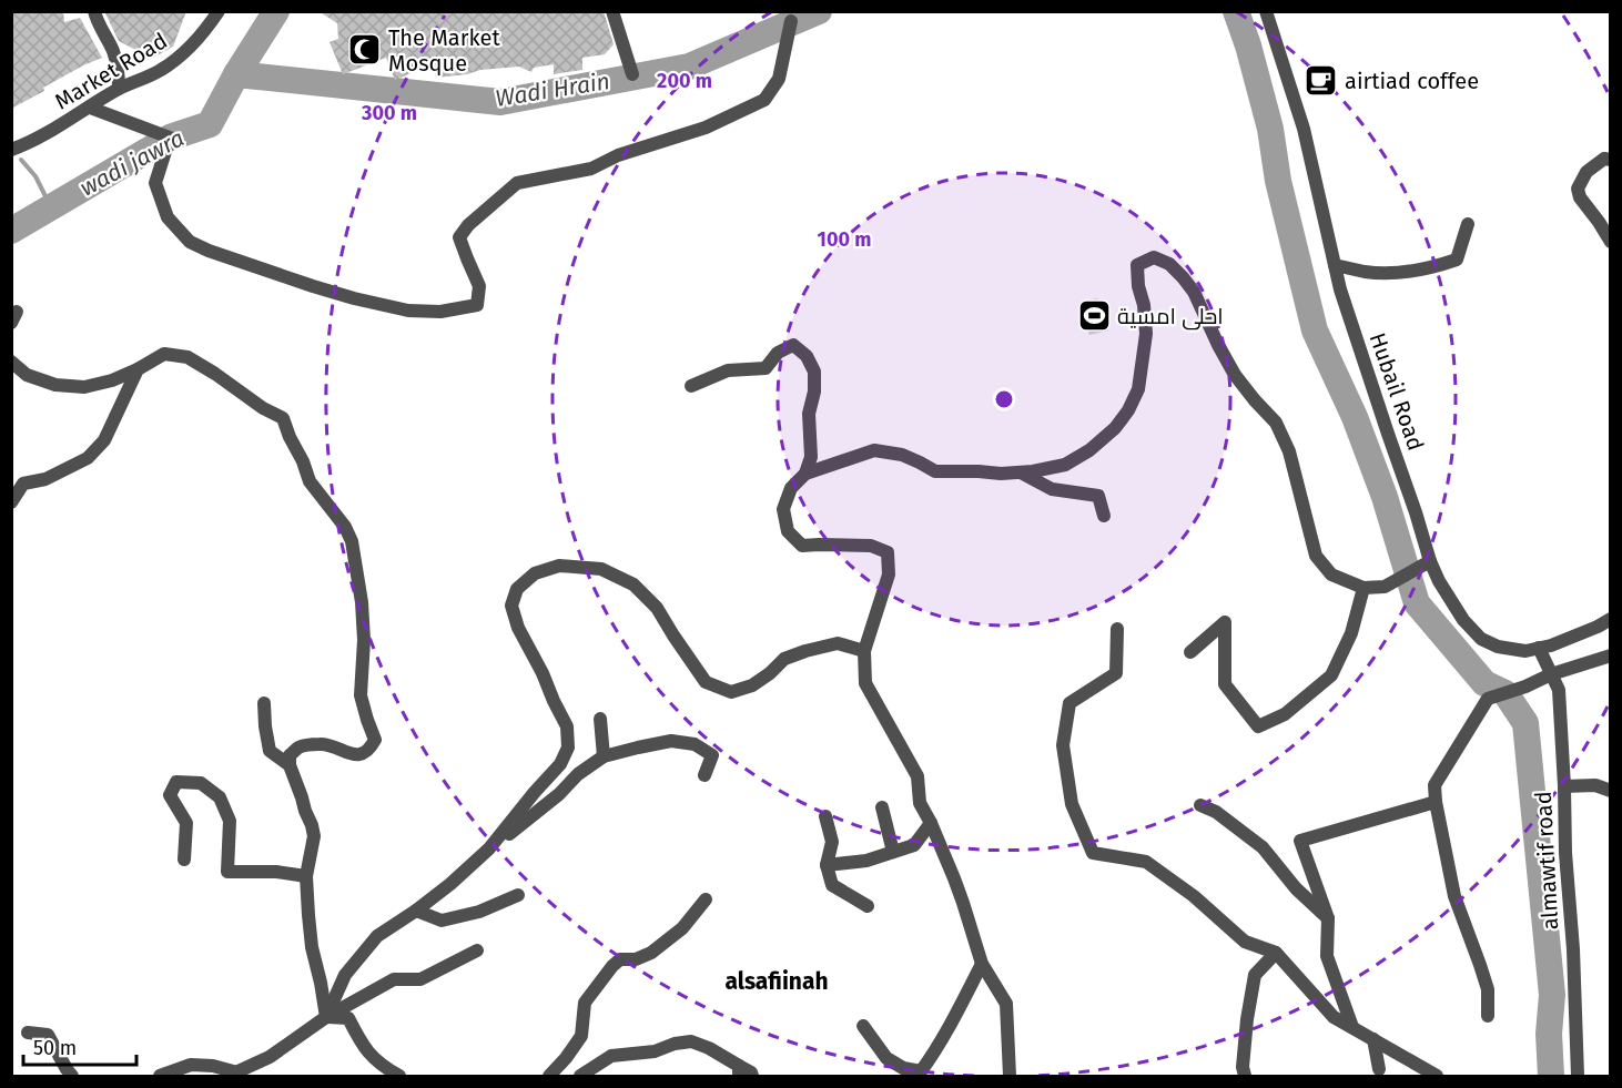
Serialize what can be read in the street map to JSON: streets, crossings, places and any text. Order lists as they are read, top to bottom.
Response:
{
  "streets": {
    "street": ["Market Road", "Hubail Road", "almawtif road"]
  },
  "crossings": [
    ["Hubail Road", "almawtif road"]
  ],
  "districts": ["alsafiinah"],
  "water": ["Wadi Hrain", "wadi jawra"],
  "places": {
    "mosque": ["The Market Mosque"],
    "cafe": ["airtiad coffee"],
    "sports": ["احلى امسية"]
  },
  "scale_bar": "50 m",
  "rings": ["200 m", "300 m", "100 m"]
}
